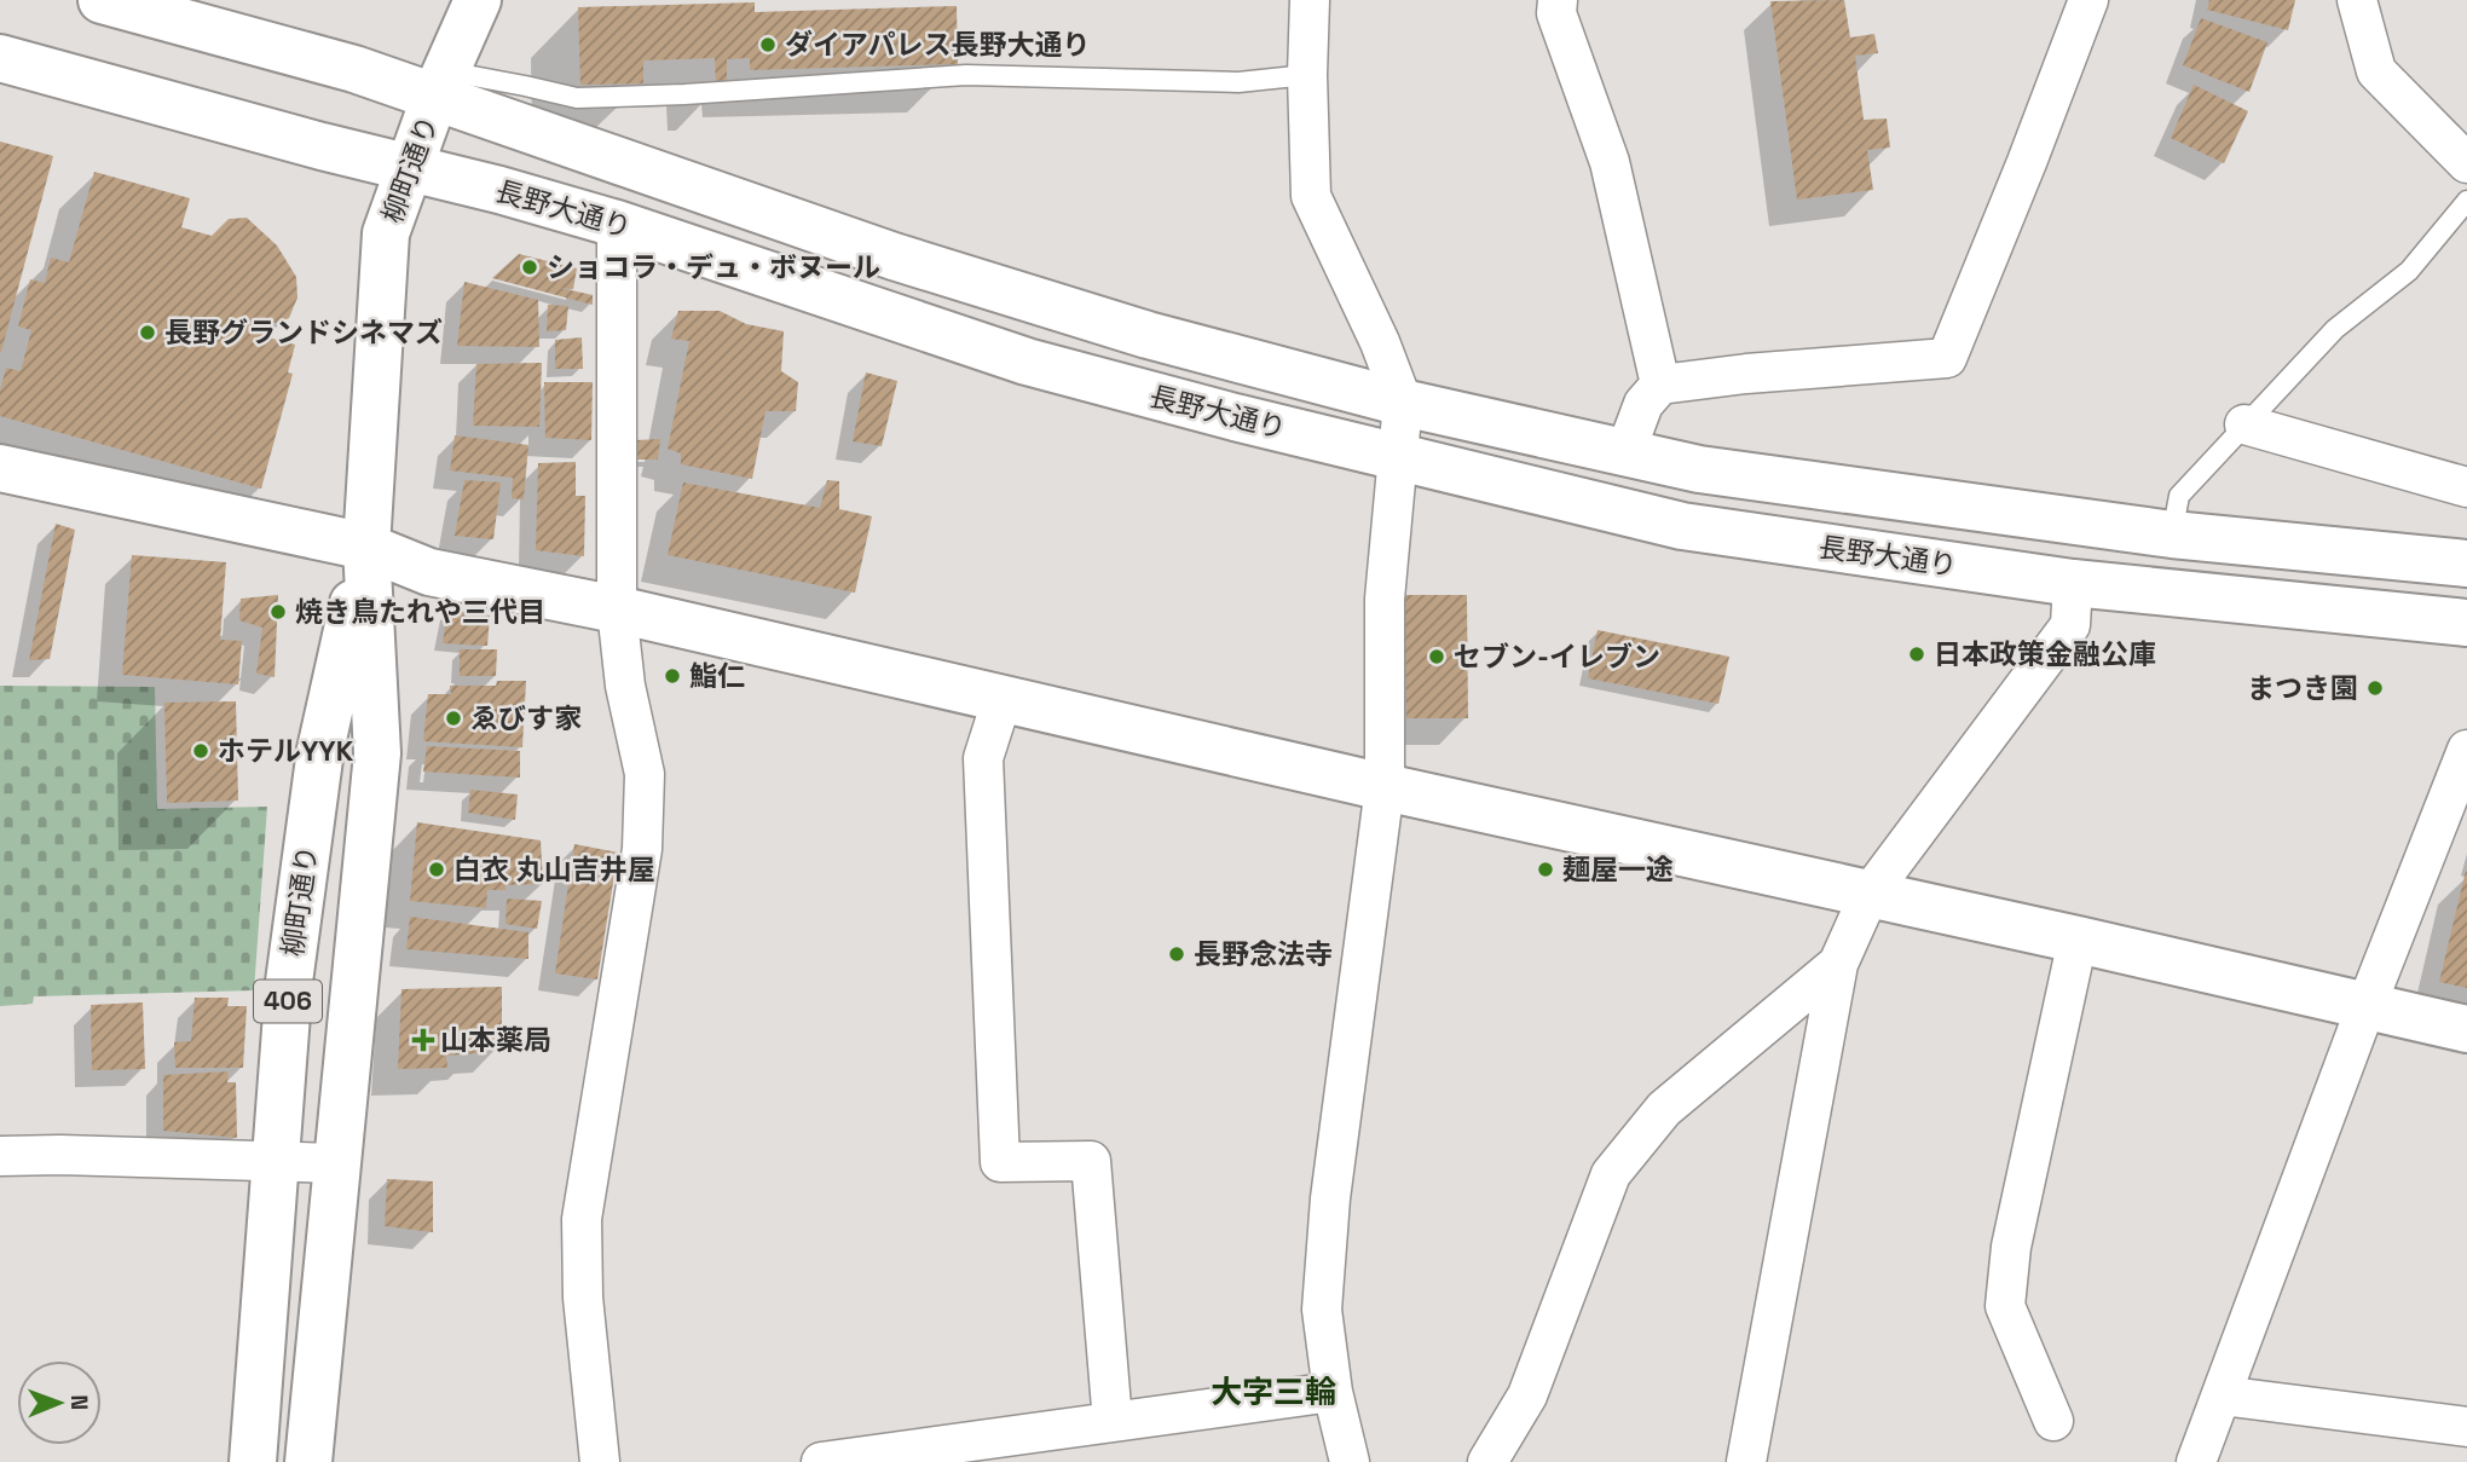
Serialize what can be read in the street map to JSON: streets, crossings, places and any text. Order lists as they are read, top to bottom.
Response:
{
  "streets": {
    "main road": ["柳町通り", "長野大通り", "406"]
  },
  "crossings": [
    ["柳町通り", "長野大通り"],
    ["柳町通り", "406"],
    ["長野大通り", "406"]
  ],
  "districts": ["大字三輪"],
  "places": {
    "other": [
      "ダイアパレス長野大通り",
      "ショコラ・デュ・ボヌール",
      "長野グランドシネマズ",
      "焼き鳥たれや三代目",
      "日本政策金融公庫",
      "セブン-イレブン",
      "鮨仁",
      "まつき園",
      "ゑびす家",
      "ホテルYYK",
      "白衣 丸山吉井屋",
      "麺屋一途",
      "長野念法寺"
    ],
    "health": ["山本薬局"]
  },
  "north": "right"
}
